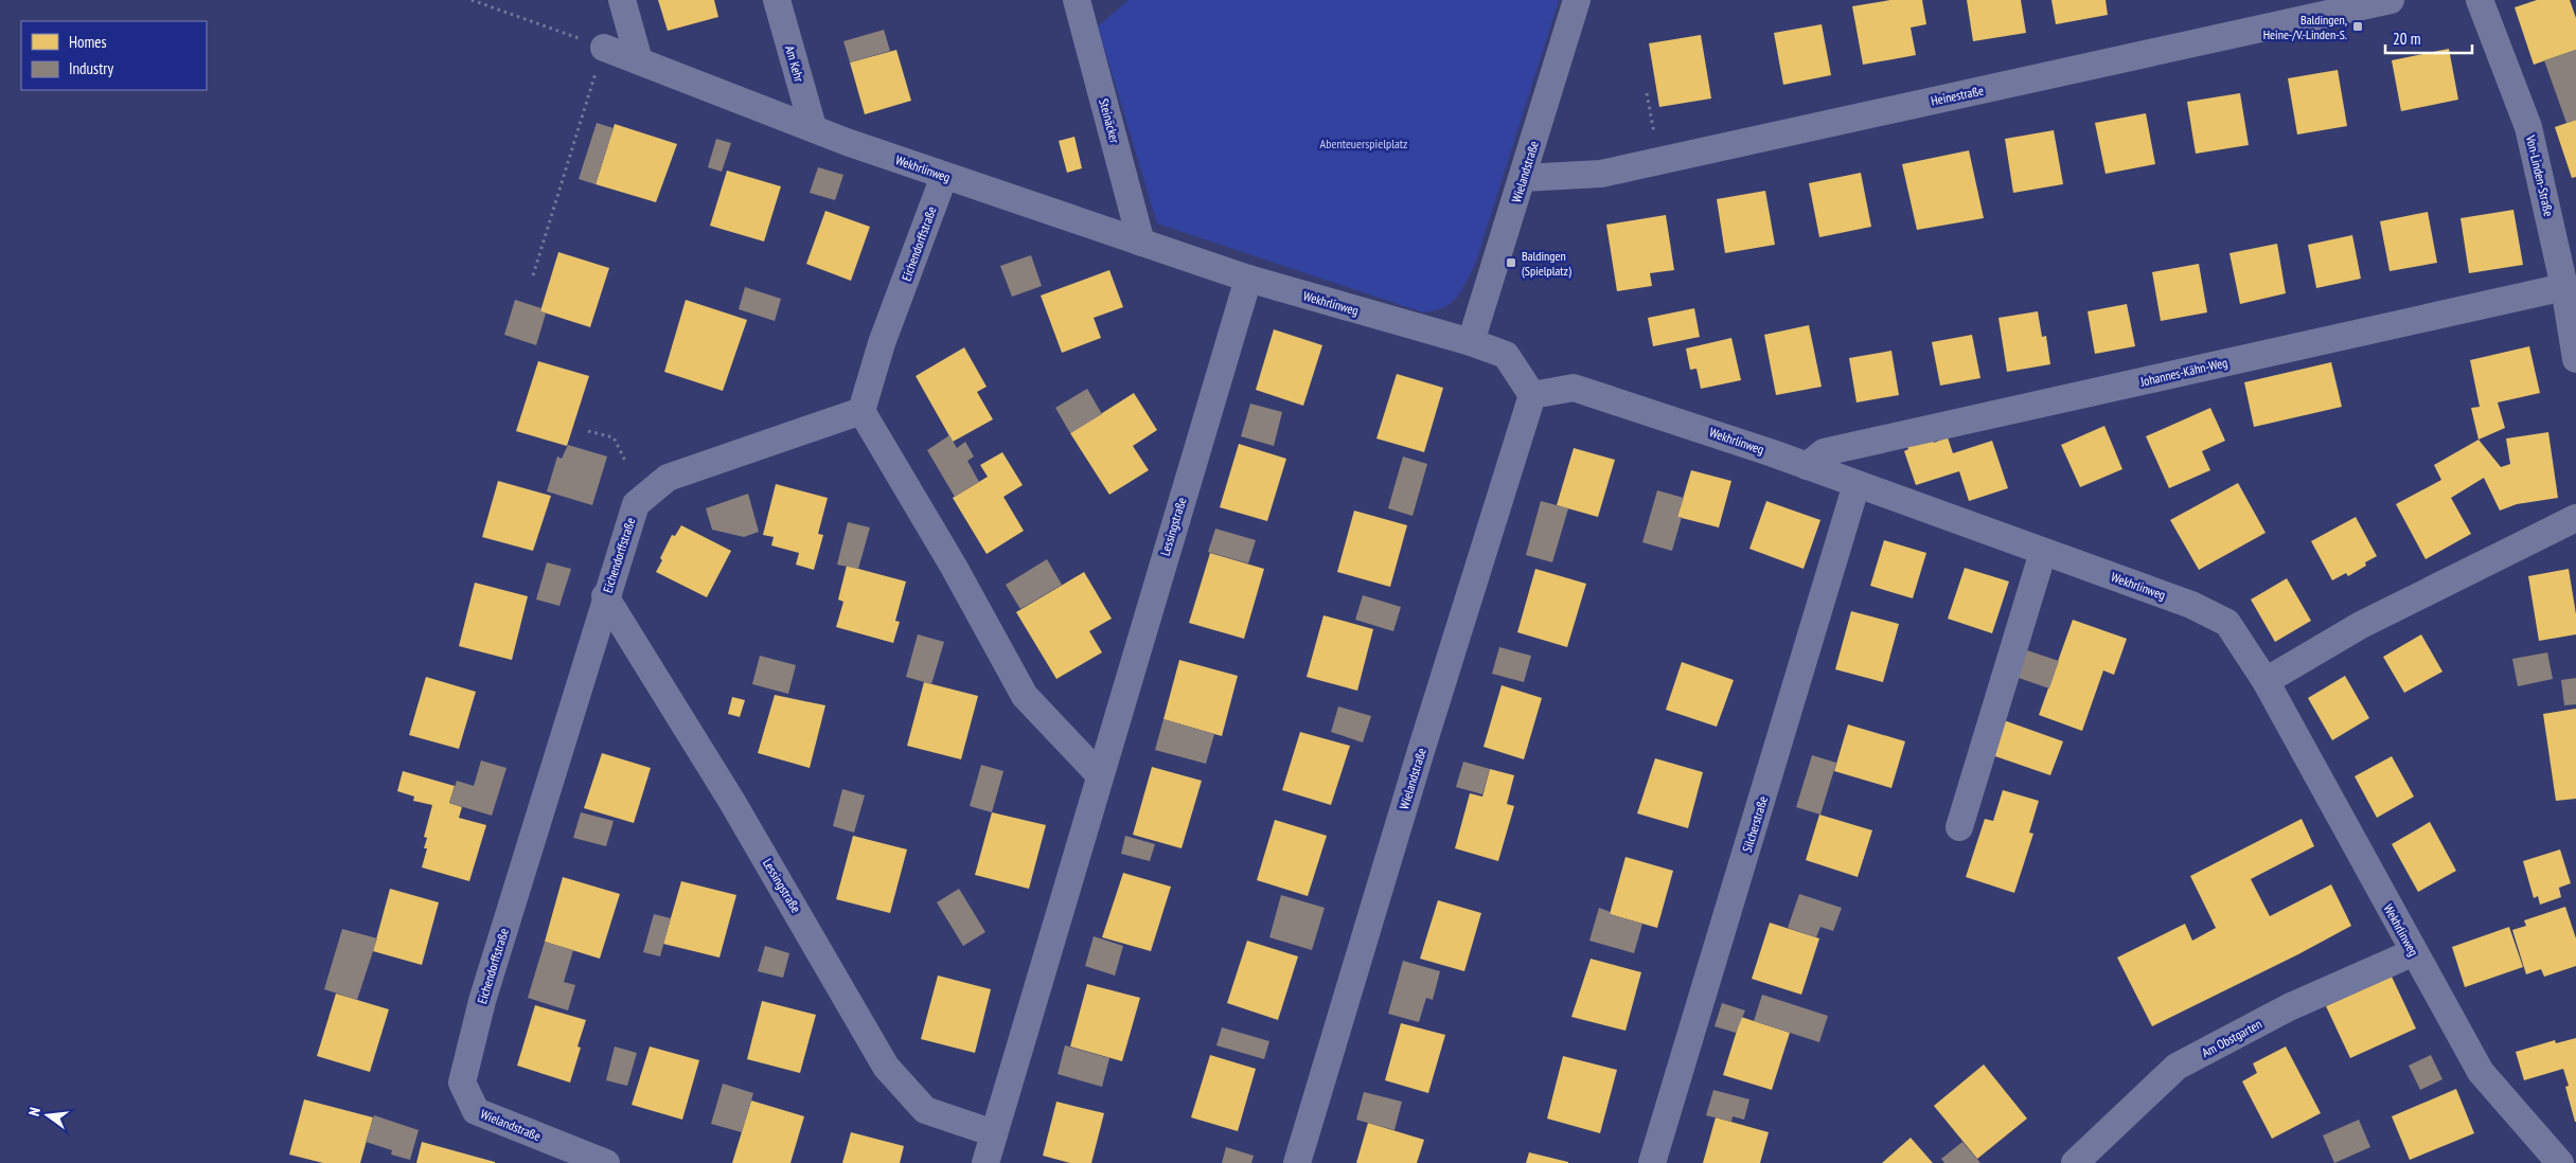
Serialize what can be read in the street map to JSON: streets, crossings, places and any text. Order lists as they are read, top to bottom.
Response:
{
  "streets": {
    "street": [
      "Am Kehr",
      "Heinestraße",
      "Steinäcker",
      "Wekhrlinweg",
      "Wielandstraße",
      "Von-Linden-Straße",
      "Eichendorffstraße",
      "Johannes-Kähn-Weg",
      "Lessingstraße",
      "Silcherstraße",
      "Am Obstgarten"
    ]
  },
  "crossings": [
    ["Am Kehr", "Wekhrlinweg"],
    ["Heinestraße", "Wielandstraße"],
    ["Steinäcker", "Wekhrlinweg"],
    ["Wekhrlinweg", "Wielandstraße"],
    ["Wekhrlinweg", "Eichendorffstraße"],
    ["Wekhrlinweg", "Johannes-Kähn-Weg"],
    ["Wekhrlinweg", "Lessingstraße"],
    ["Wekhrlinweg", "Silcherstraße"],
    ["Wekhrlinweg", "Am Obstgarten"],
    ["Wielandstraße", "Eichendorffstraße"],
    ["Von-Linden-Straße", "Johannes-Kähn-Weg"],
    ["Eichendorffstraße", "Lessingstraße"]
  ],
  "parks": ["Abenteuerspielplatz"],
  "places": {
    "transit": ["Baldingen, Heine-/V.-Linden-S.", "Baldingen (Spielplatz)"]
  },
  "legend": ["Homes", "Industry"],
  "scale_bar": "20 m",
  "north": "left"
}
